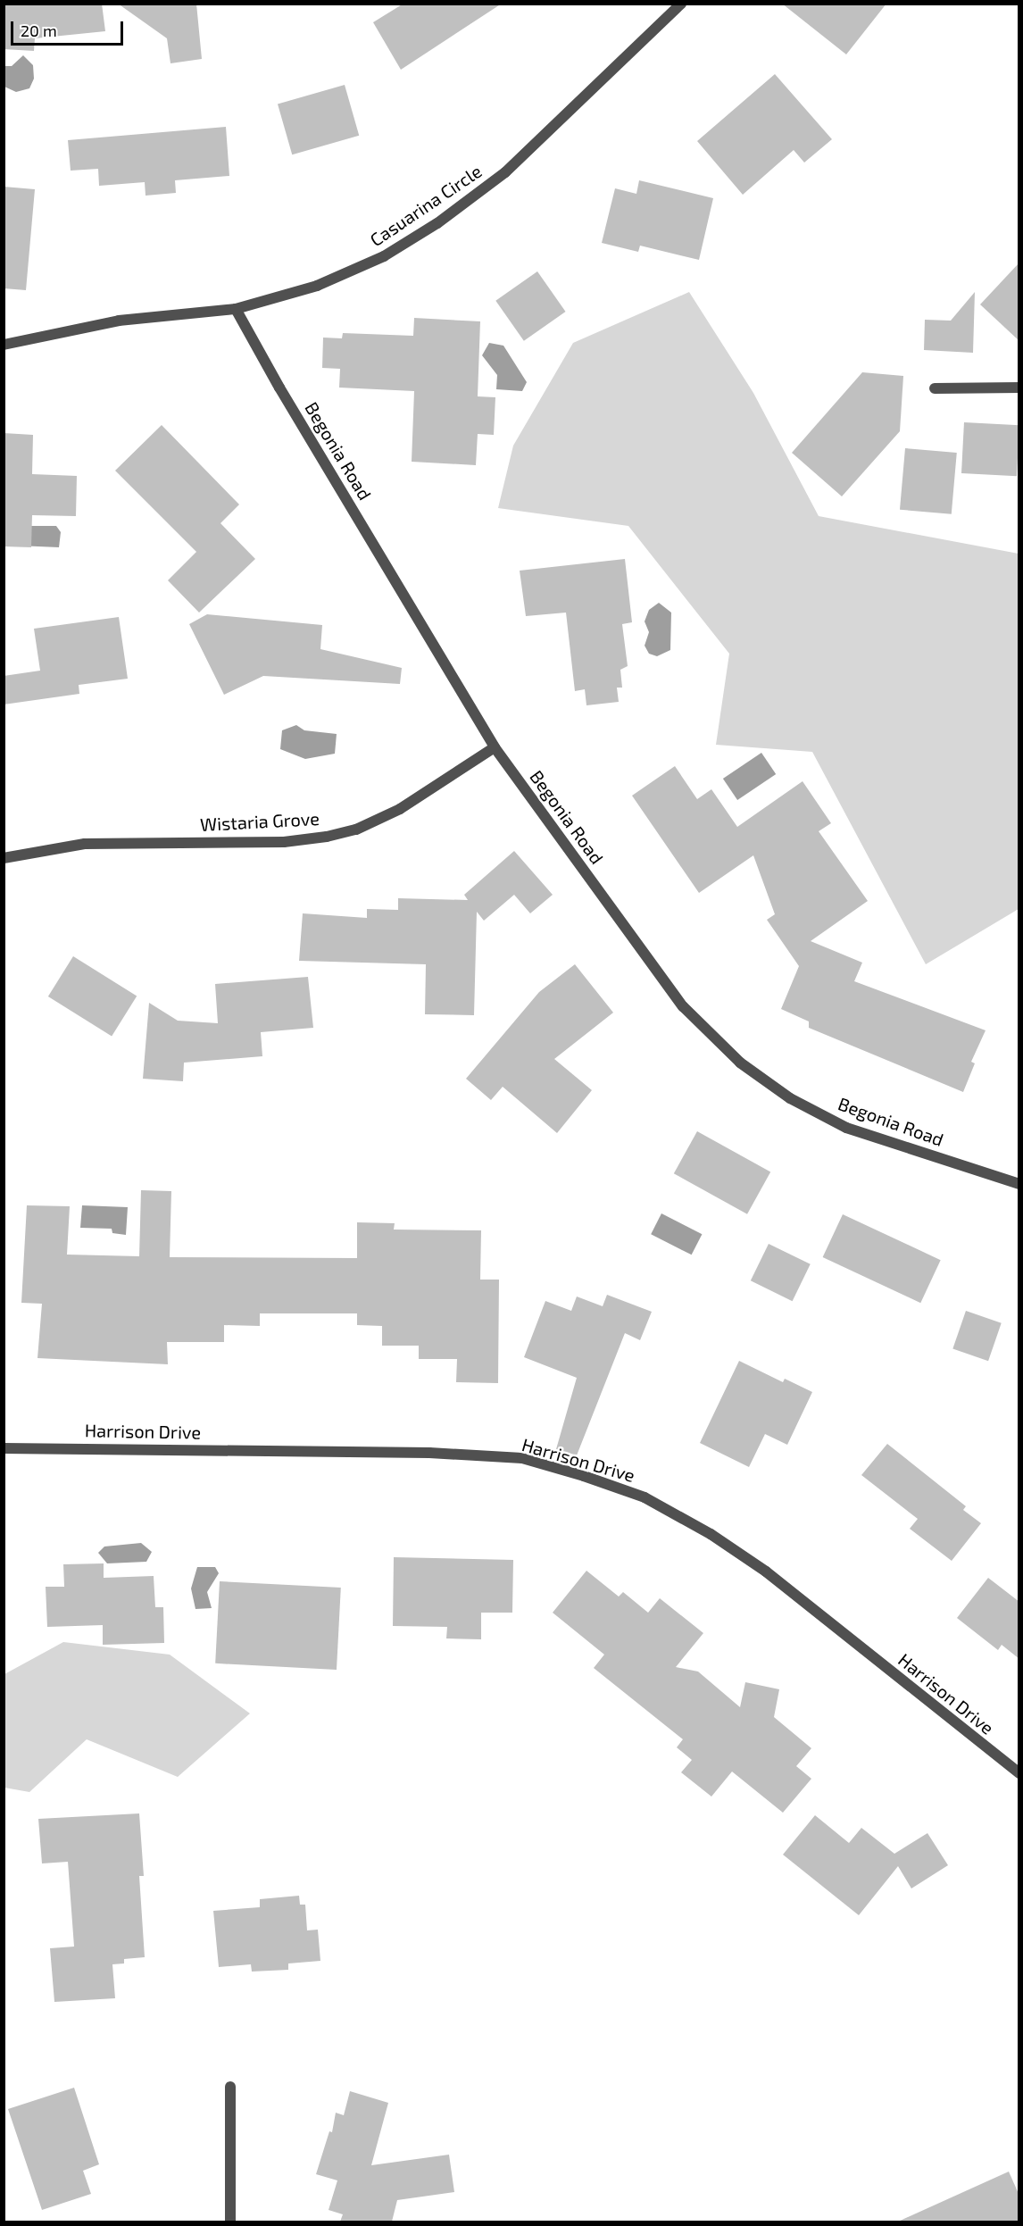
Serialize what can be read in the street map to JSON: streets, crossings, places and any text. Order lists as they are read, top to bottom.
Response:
{
  "streets": {
    "street": [
      "Casuarina Circle",
      "Begonia Road",
      "Wistaria Grove",
      "Harrison Drive"
    ]
  },
  "crossings": [
    ["Casuarina Circle", "Begonia Road"],
    ["Begonia Road", "Wistaria Grove"]
  ],
  "scale_bar": "20 m"
}
